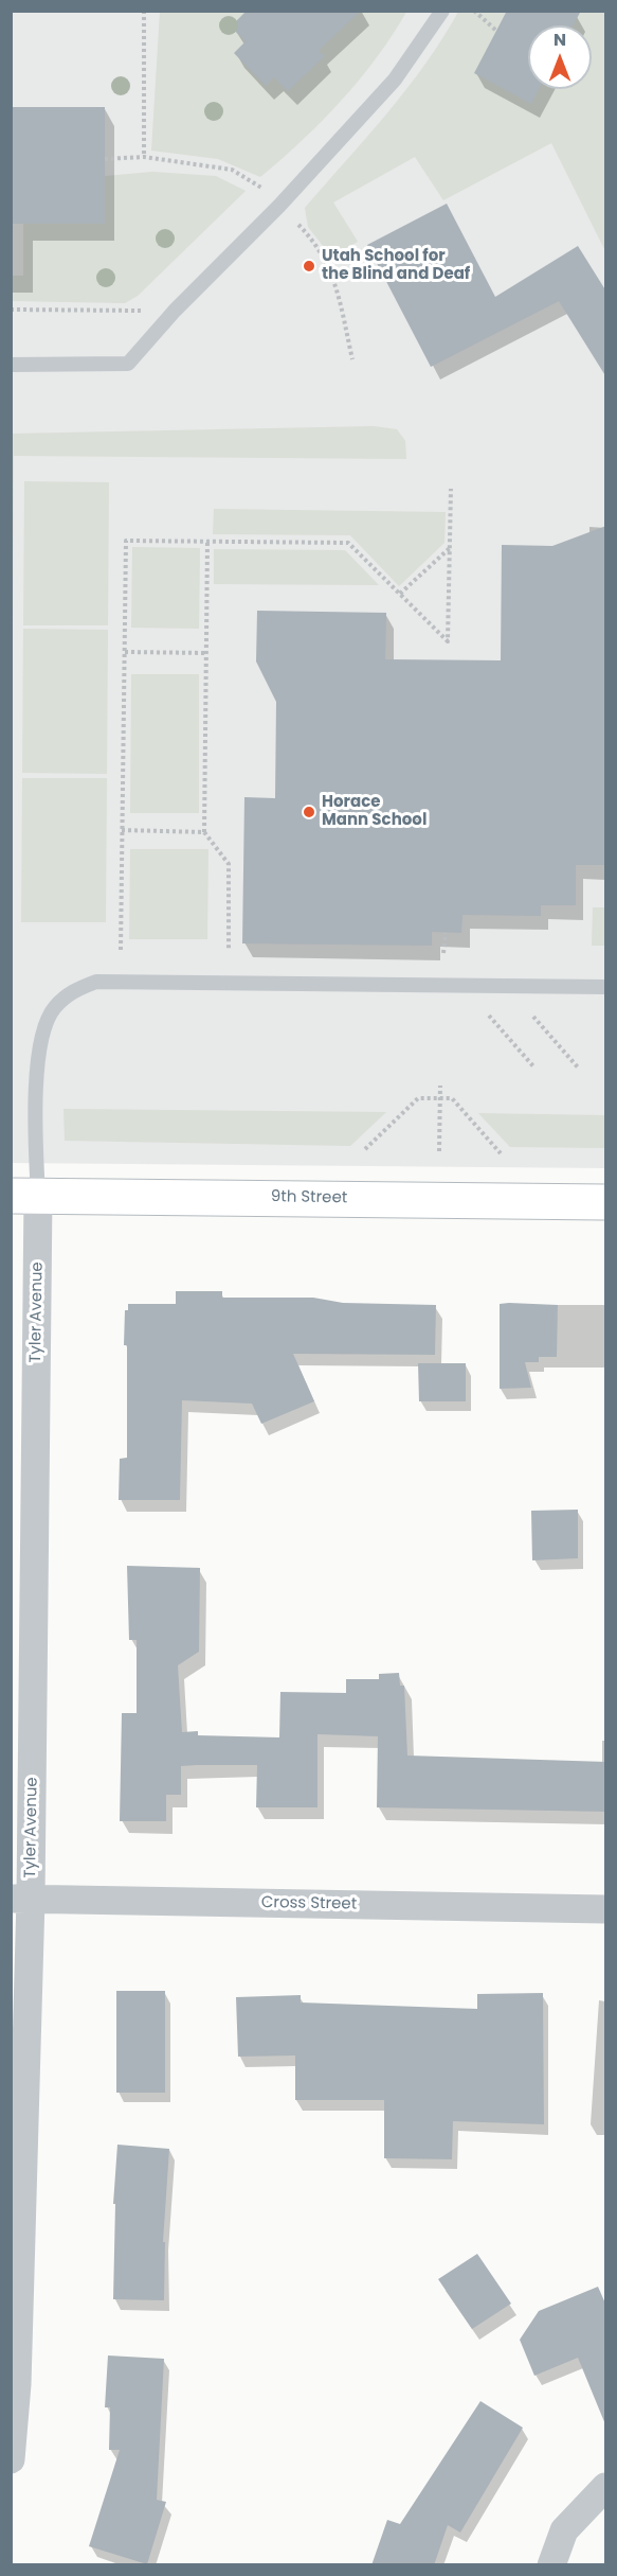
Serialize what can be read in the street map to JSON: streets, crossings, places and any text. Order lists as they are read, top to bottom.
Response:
{
  "streets": {
    "street": ["9th Street", "Tyler Avenue", "Cross Street"]
  },
  "crossings": [
    ["9th Street", "Tyler Avenue"],
    ["Tyler Avenue", "Cross Street"]
  ],
  "places": ["Utah School for the Blind and Deaf", "Horace Mann School"],
  "north": "top"
}
